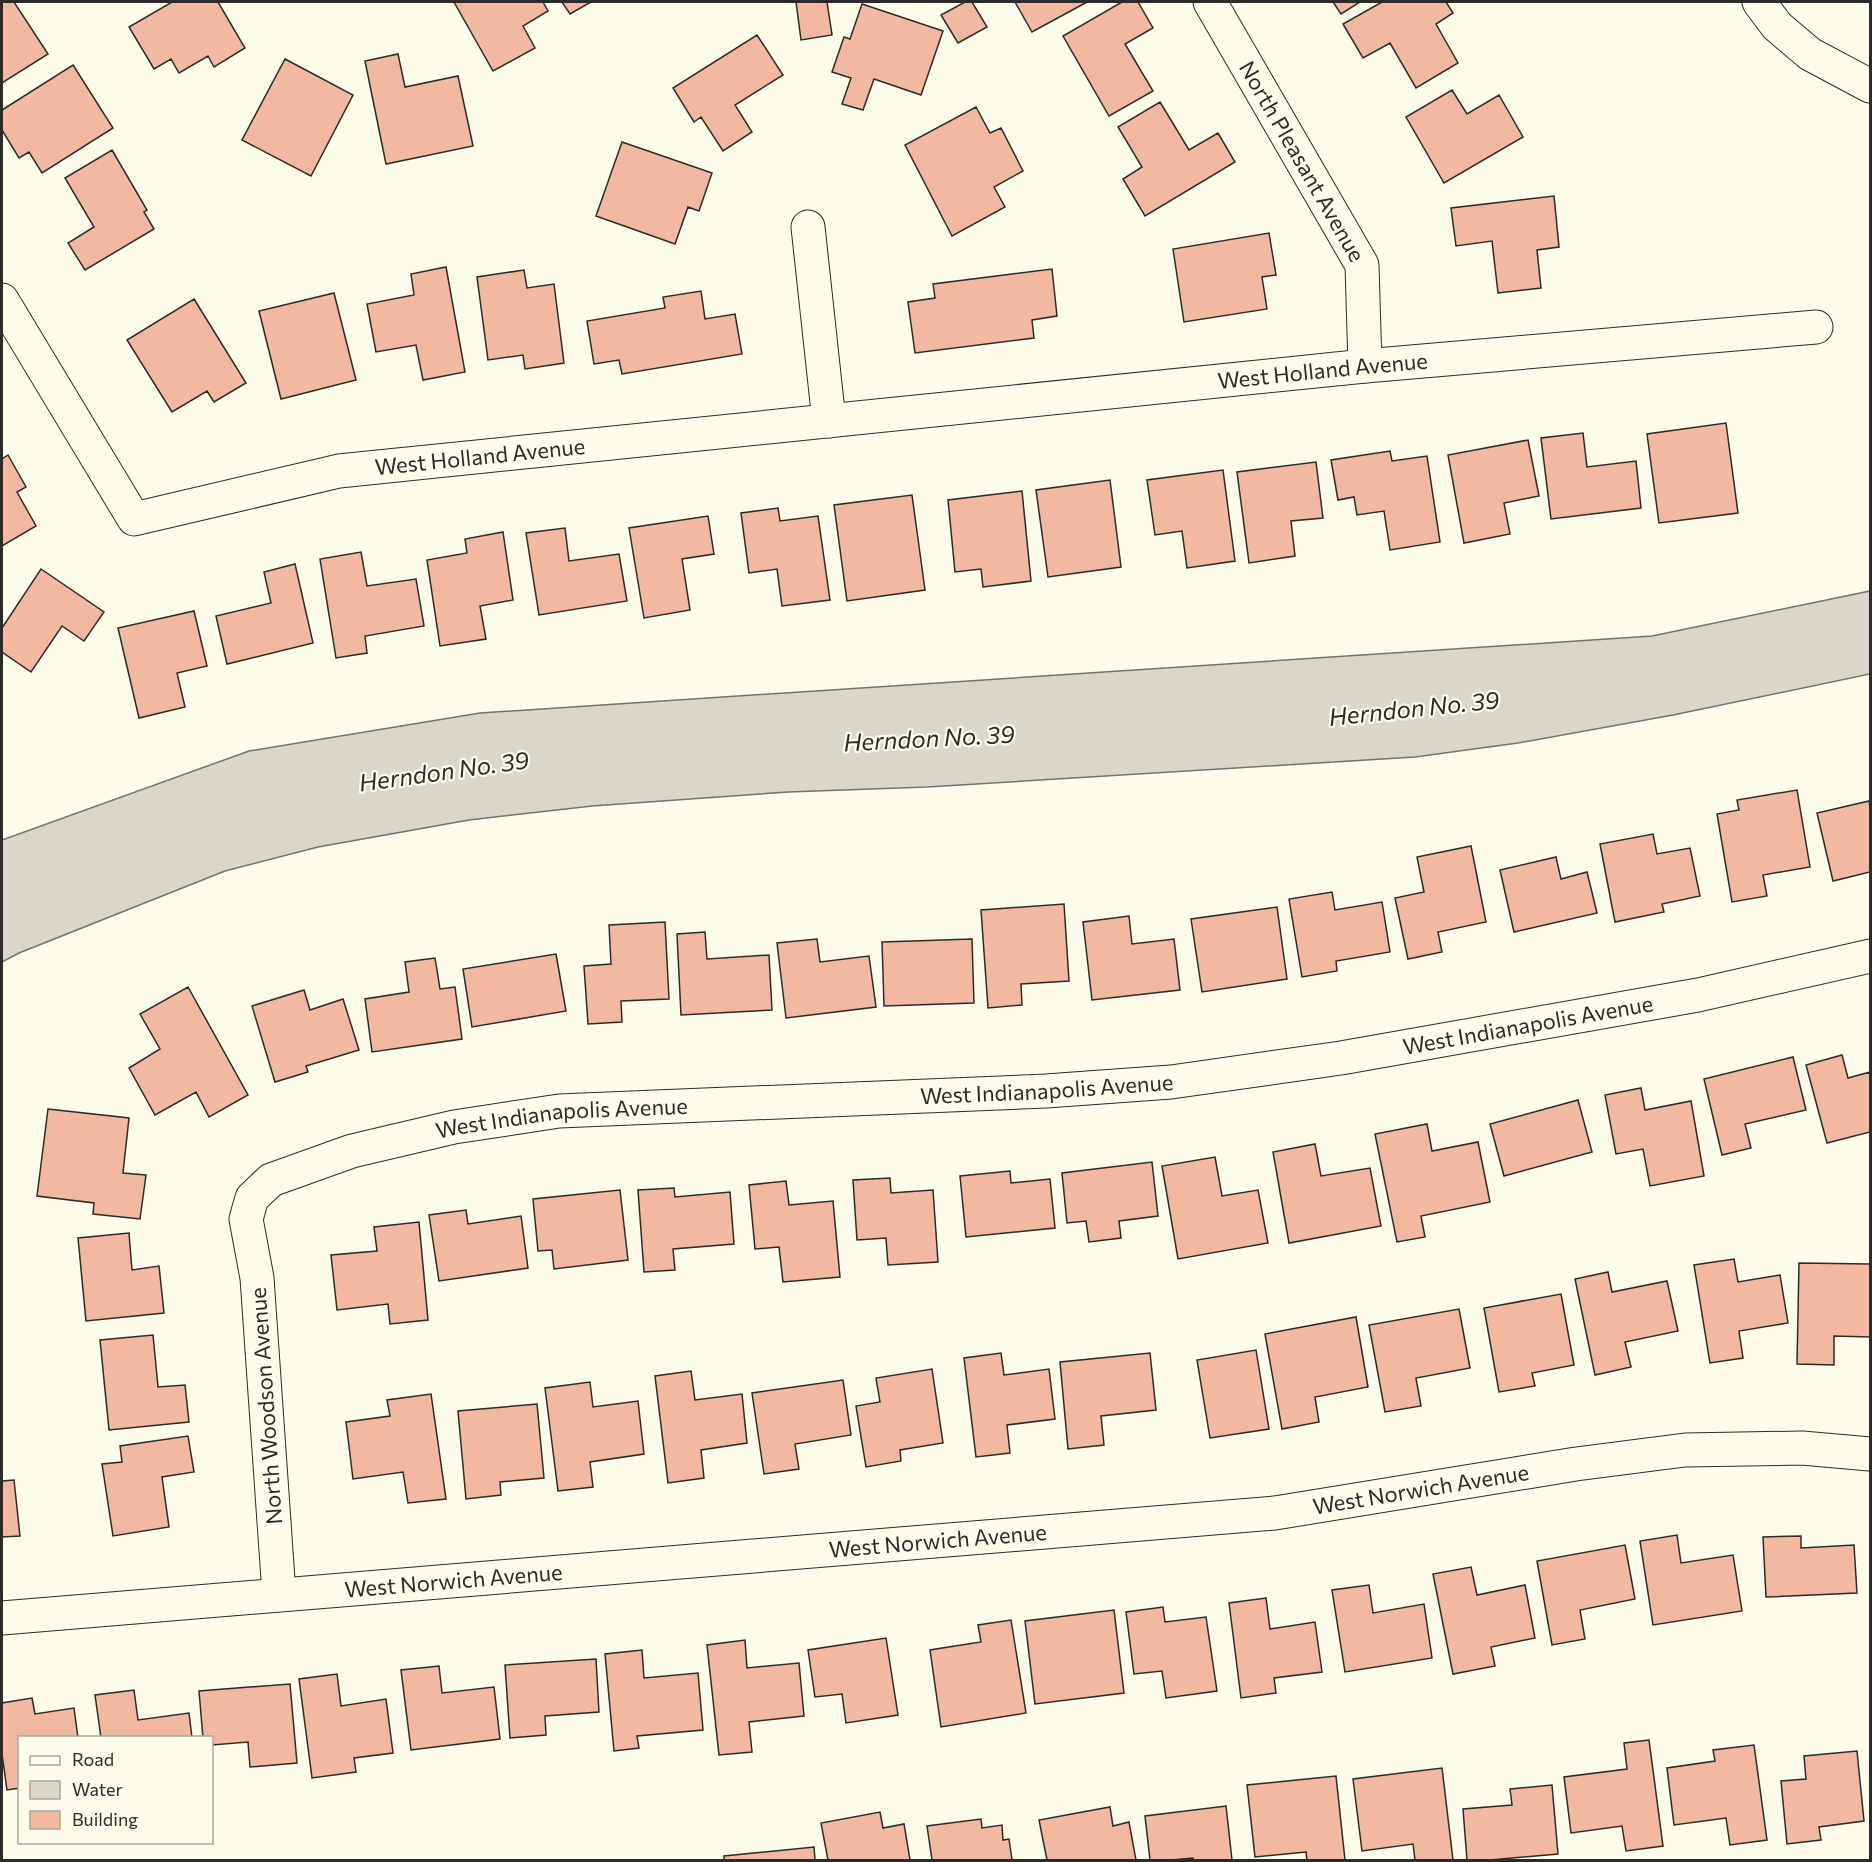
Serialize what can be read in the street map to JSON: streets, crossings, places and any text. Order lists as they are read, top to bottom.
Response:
{
  "streets": {
    "street": [
      "North Pleasant Avenue",
      "West Holland Avenue",
      "West Indianapolis Avenue",
      "North Woodson Avenue",
      "West Norwich Avenue"
    ]
  },
  "crossings": [
    ["North Pleasant Avenue", "West Holland Avenue"],
    ["West Indianapolis Avenue", "North Woodson Avenue"],
    ["North Woodson Avenue", "West Norwich Avenue"]
  ],
  "water": ["Herndon No. 39"],
  "legend": ["Road", "Water", "Building"]
}
